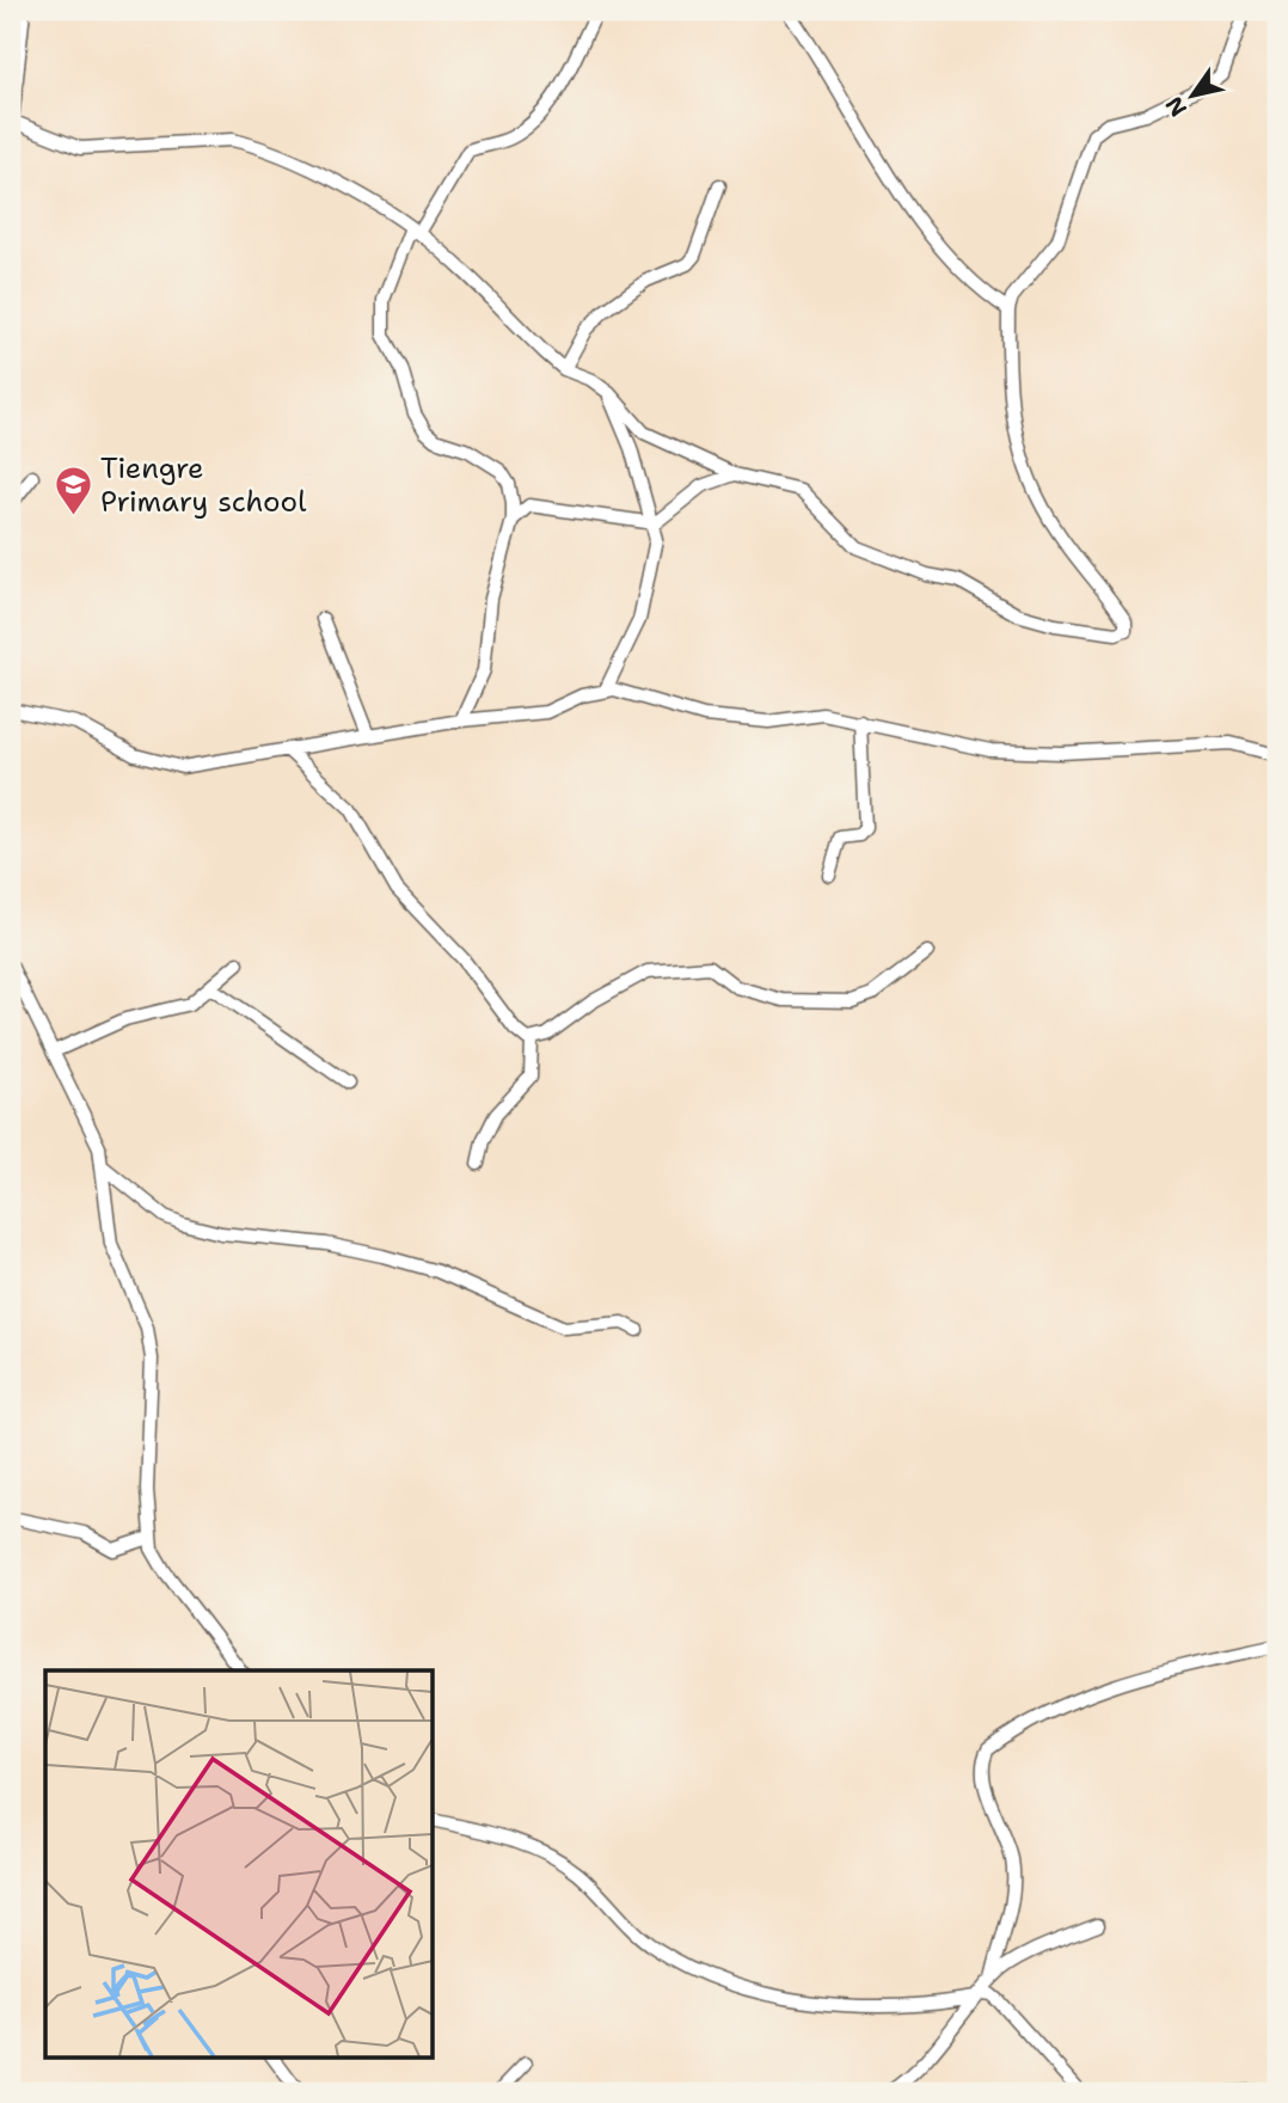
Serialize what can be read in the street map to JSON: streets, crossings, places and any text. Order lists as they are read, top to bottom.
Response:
{
  "places": {
    "school or university": ["Tiengre Primary school"]
  },
  "north": "bottom left"
}
